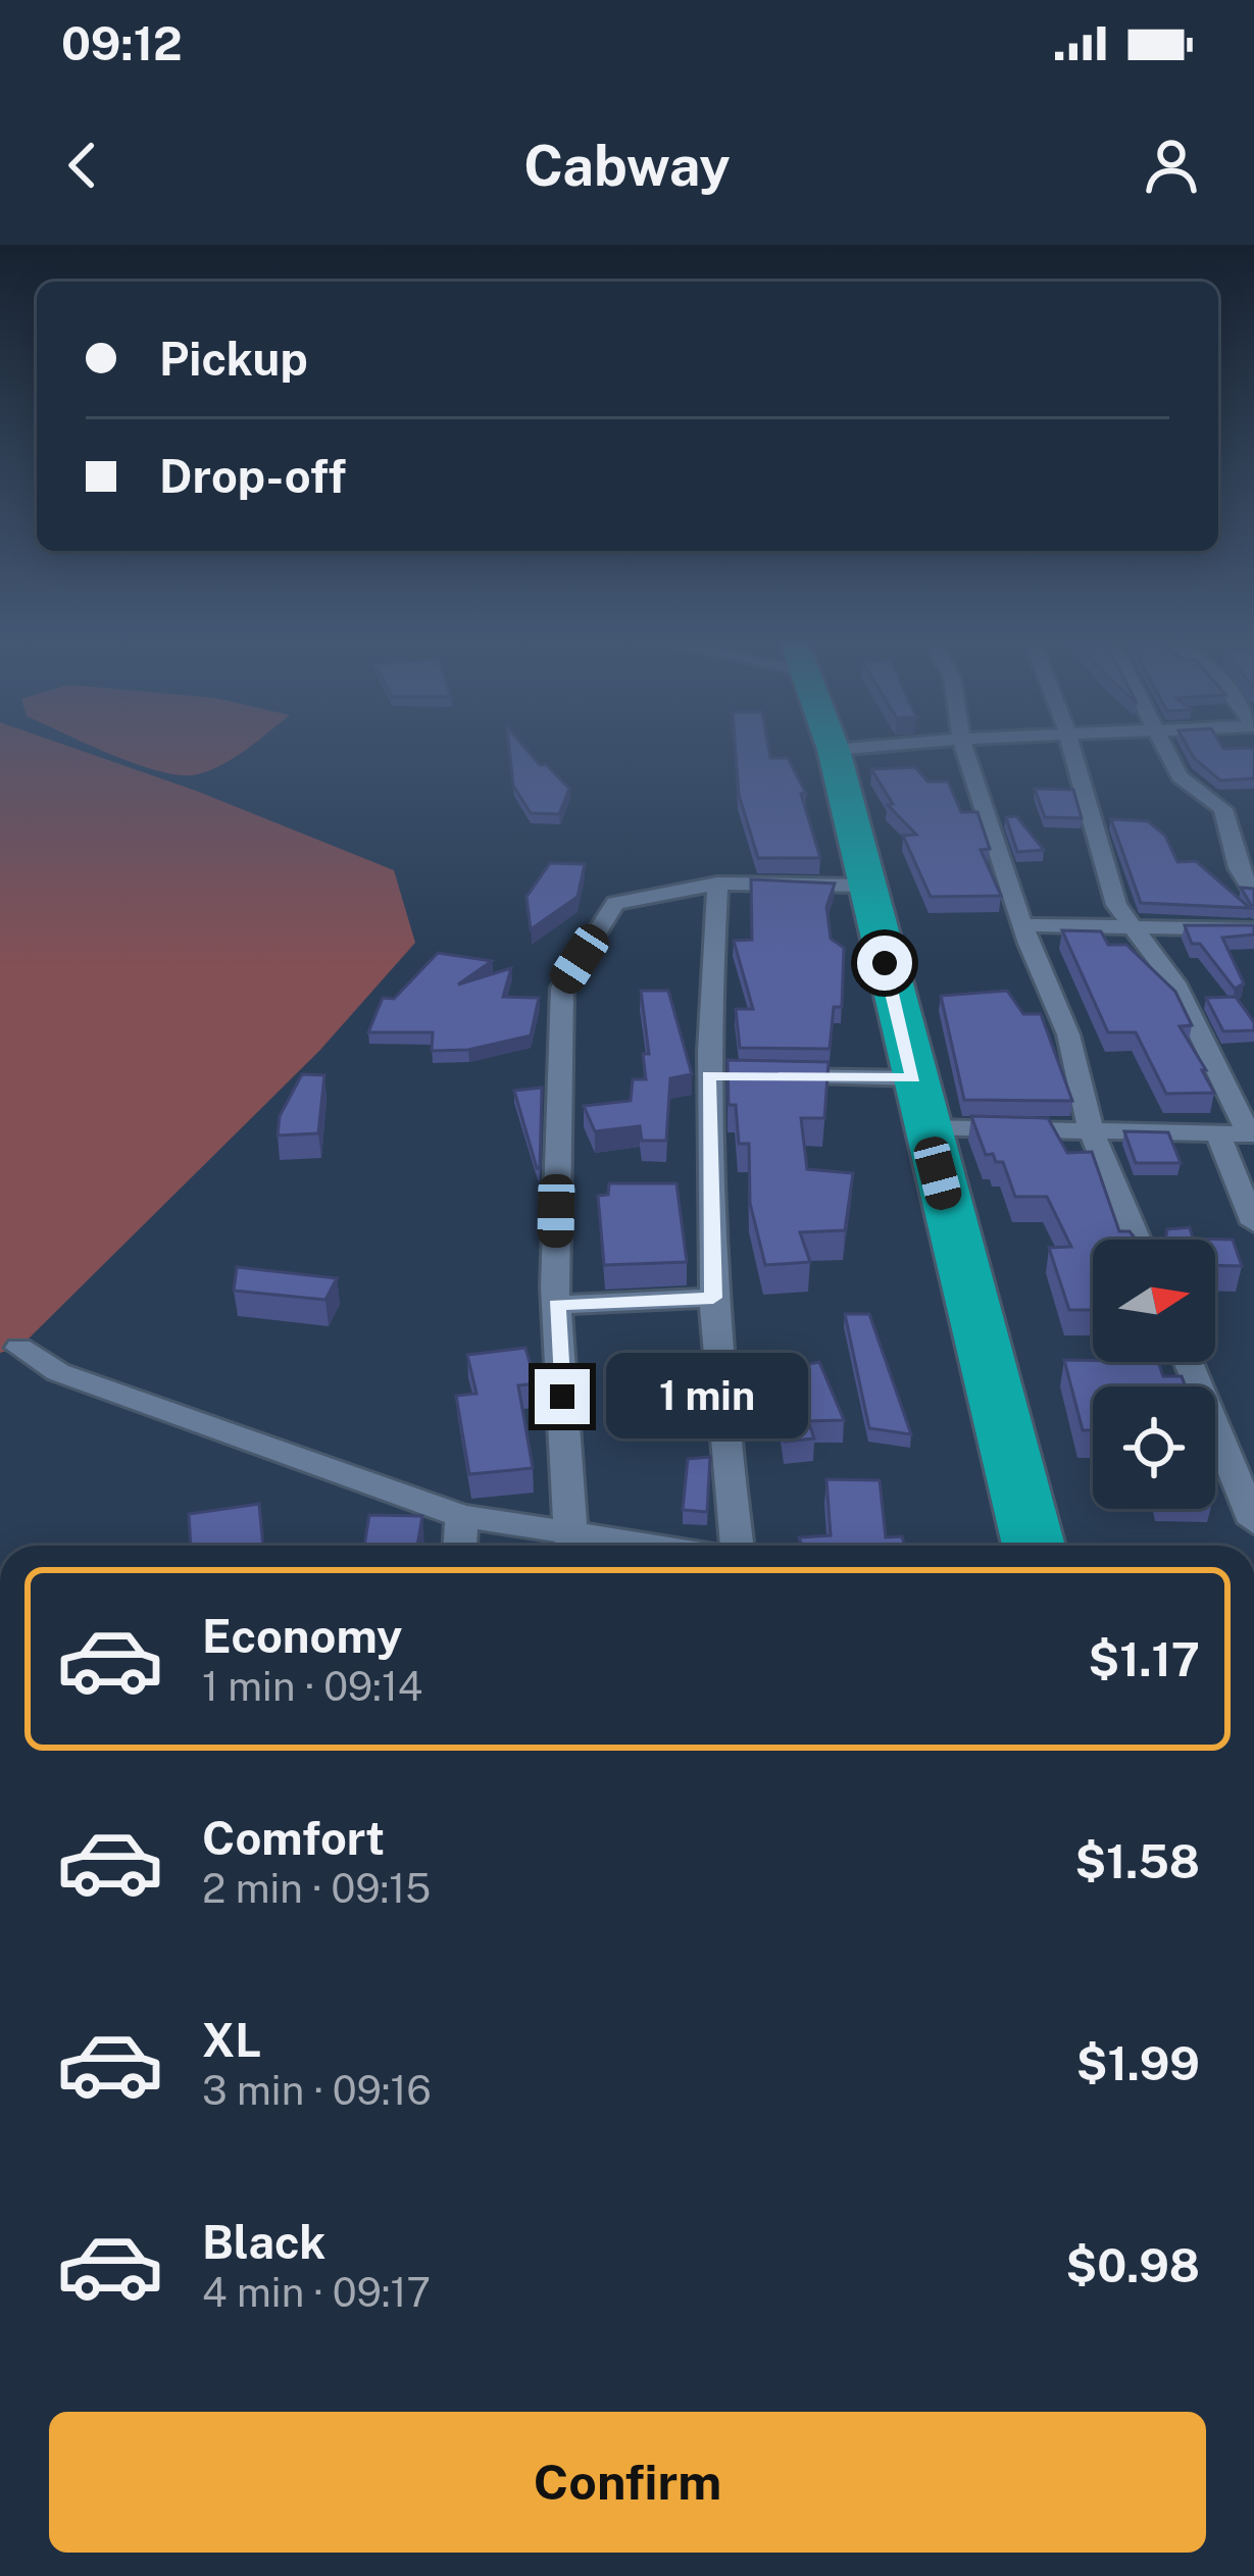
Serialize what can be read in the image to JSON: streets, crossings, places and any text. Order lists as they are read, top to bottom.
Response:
{
  "north": "right",
  "page": {
    "status": "09:12",
    "header": "Cabway",
    "banner": ["Pickup", "Drop-off"],
    "bubble": "1 min",
    "list": [
      {
        "name": "Economy",
        "note": "1 min · 09:14",
        "value": "$1.17"
      },
      {
        "name": "Comfort",
        "note": "2 min · 09:15",
        "value": "$1.58"
      },
      {
        "name": "XL",
        "note": "3 min · 09:16",
        "value": "$1.99"
      },
      {
        "name": "Black",
        "note": "4 min · 09:17",
        "value": "$0.98"
      }
    ],
    "buttons": "Confirm"
  }
}
